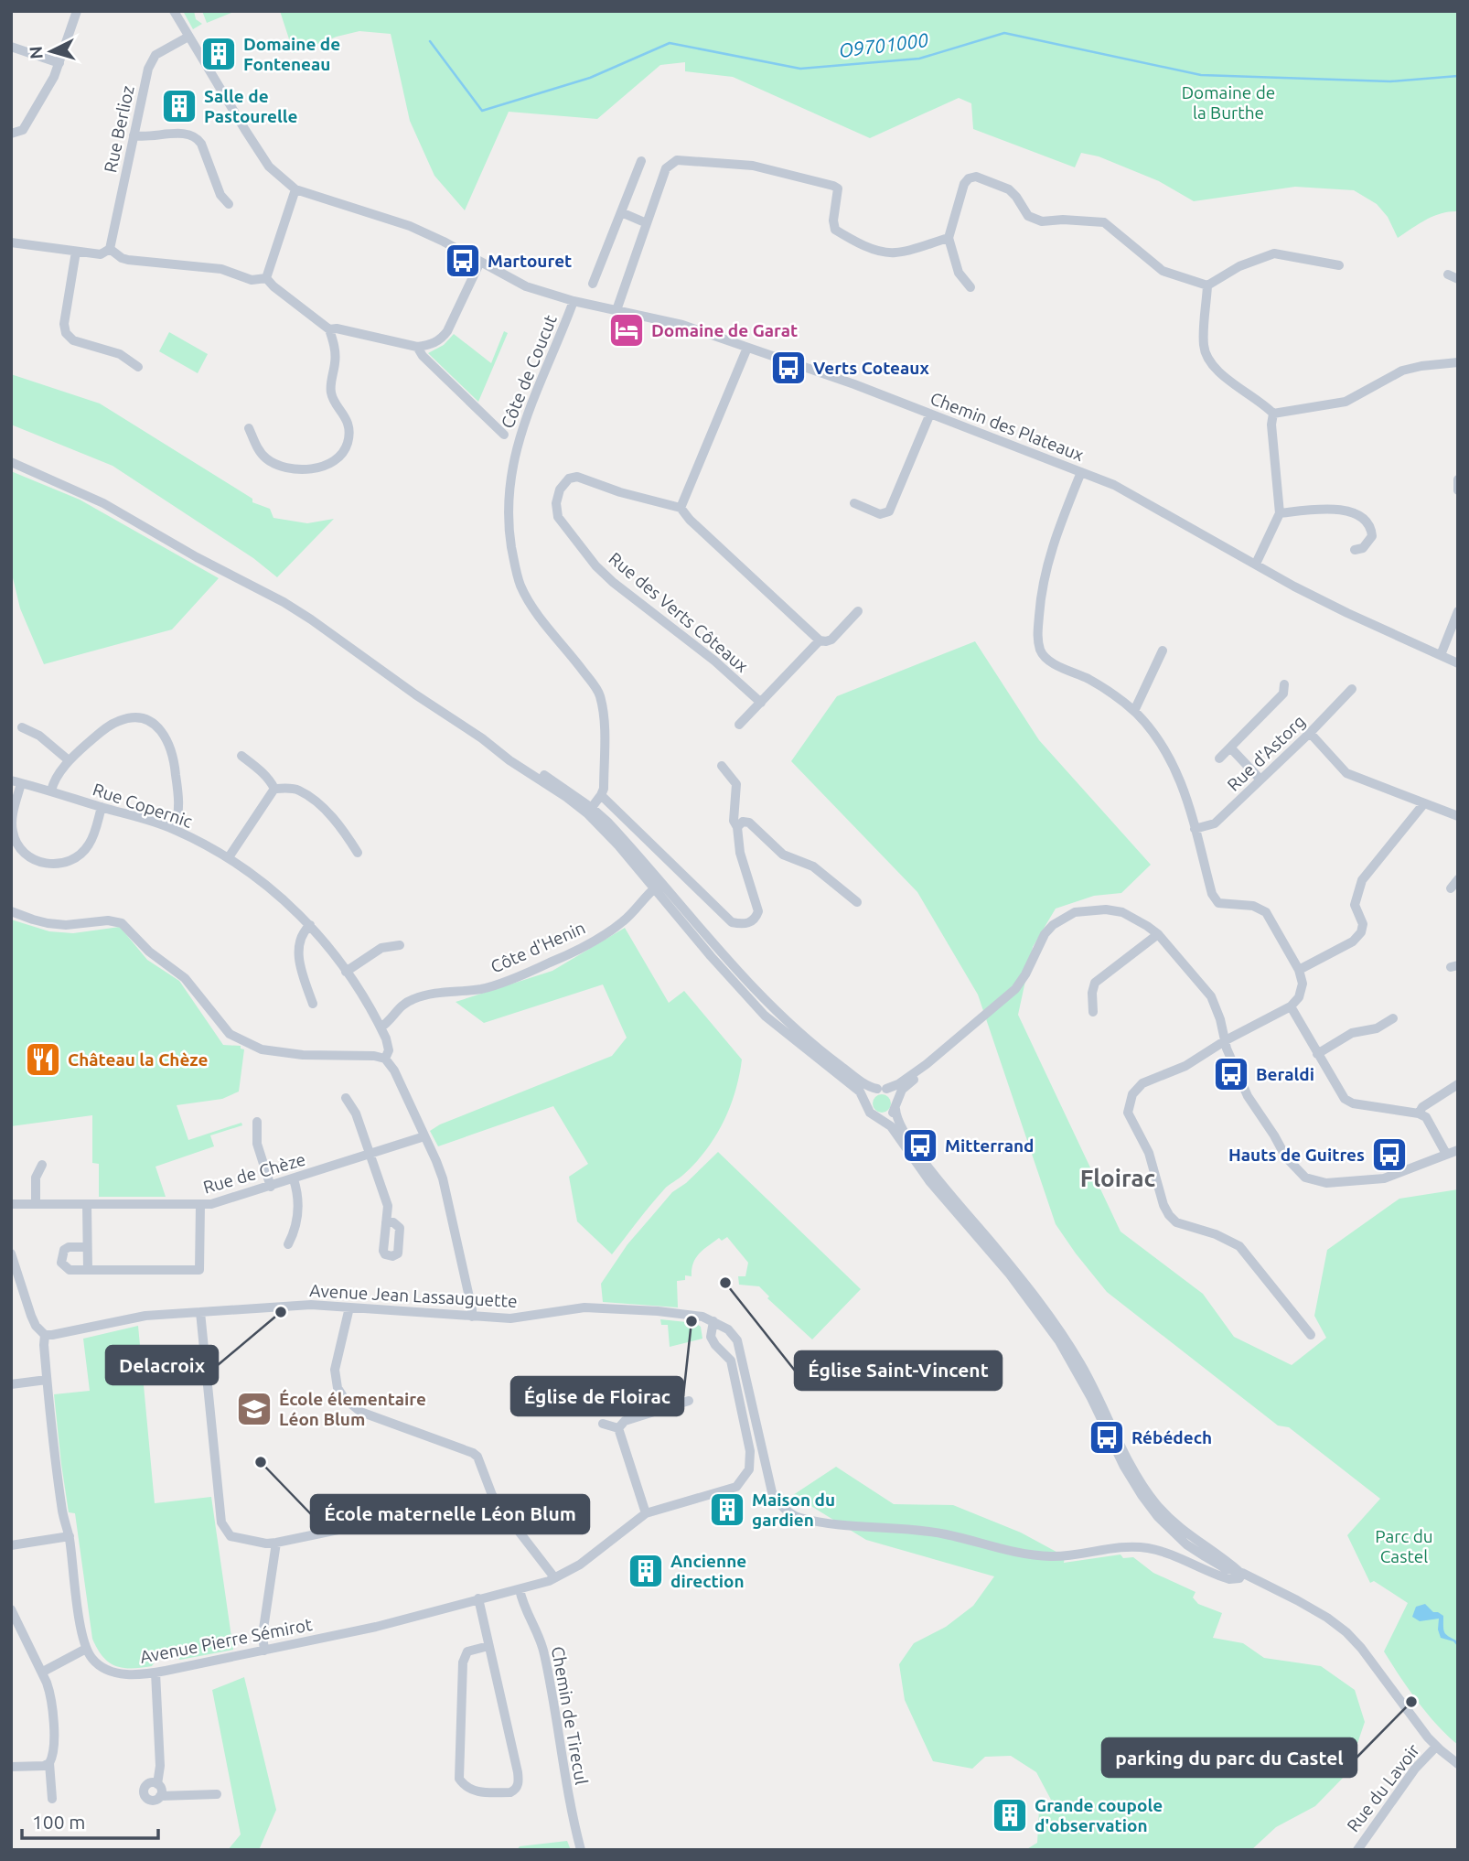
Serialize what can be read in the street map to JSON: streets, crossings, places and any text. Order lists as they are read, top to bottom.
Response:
{
  "streets": {
    "street": [
      "Rue Berlioz",
      "Côte de Coucut",
      "Chemin des Plateaux",
      "Rue des Verts Côteaux",
      "Rue d'Astorg",
      "Rue Copernic",
      "Côte d'Henin",
      "Rue de Chèze",
      "Avenue Jean Lassauguette",
      "Avenue Pierre Sémirot",
      "Chemin de Tirecul",
      "Rue du Lavoir"
    ]
  },
  "crossings": [
    ["Rue Berlioz", "Chemin des Plateaux"],
    ["Côte de Coucut", "Chemin des Plateaux"],
    ["Rue Copernic", "Côte d'Henin"],
    ["Avenue Pierre Sémirot", "Chemin de Tirecul"]
  ],
  "districts": ["Floirac"],
  "water": ["O9701000"],
  "parks": ["Domaine de la Burthe", "Parc du Castel"],
  "places": {
    "building": [
      "Domaine de Fonteneau",
      "Salle de Pastourelle",
      "Maison du gardien",
      "Ancienne direction",
      "Grande coupole d'observation"
    ],
    "bus stop": [
      "Martouret",
      "Verts Coteaux",
      "Beraldi",
      "Mitterrand",
      "Hauts de Guitres",
      "Rébédech"
    ],
    "hotel": ["Domaine de Garat"],
    "restaurant": ["Château la Chèze"],
    "other": [
      "Église Saint-Vincent",
      "Delacroix",
      "Église de Floirac",
      "École maternelle Léon Blum",
      "parking du parc du Castel"
    ],
    "school or university": ["École élementaire Léon Blum"]
  },
  "scale_bar": "100 m",
  "north": "left"
}
